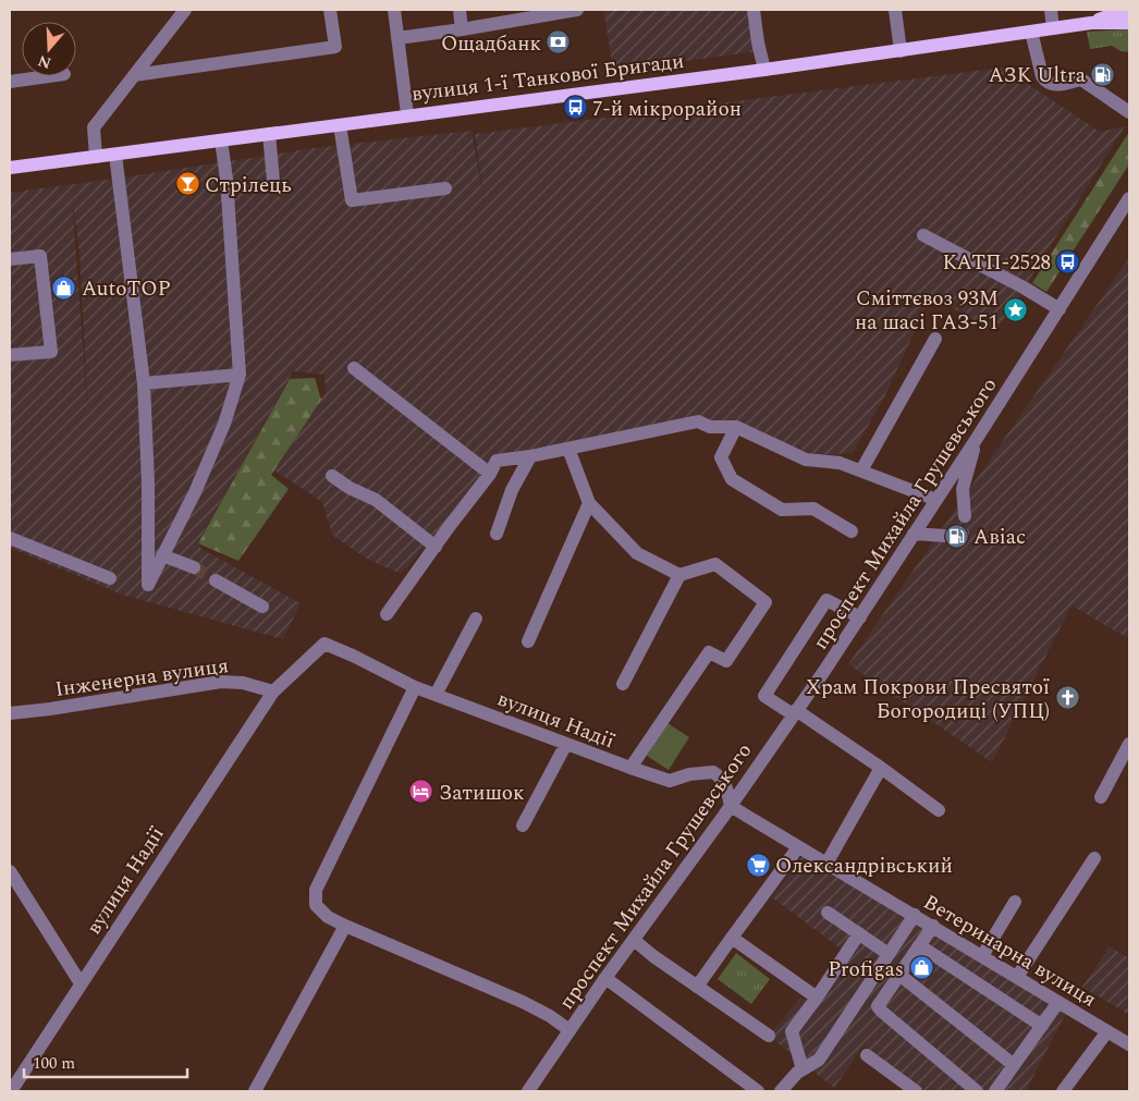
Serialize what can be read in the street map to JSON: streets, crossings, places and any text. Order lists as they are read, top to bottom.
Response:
{
  "streets": {
    "main road": ["вулиця 1-ї Танкової Бригади"],
    "street": [
      "проспект Михайла Грушевського",
      "Інженерна вулиця",
      "вулиця Надії",
      "Ветеринарна вулиця"
    ]
  },
  "crossings": [
    ["проспект Михайла Грушевського", "вулиця Надії"],
    ["проспект Михайла Грушевського", "Ветеринарна вулиця"],
    ["Інженерна вулиця", "вулиця Надії"],
    ["вулиця Надії", "Ветеринарна вулиця"]
  ],
  "places": {
    "bank": ["Ощадбанк"],
    "fuel station": ["АЗК Ultra", "Авіас"],
    "bus stop": ["7-й мікрорайон", "КАТП-2528"],
    "bar": ["Стрілець"],
    "shop": ["AutoTOP", "Profigas"],
    "place": ["Сміттєвоз 93М на шасі ГАЗ-51"],
    "church": ["Храм Покрови Пресвятої Богородиці (УПЦ)"],
    "hotel": ["Затишок"],
    "supermarket": ["Олександрівський"]
  },
  "scale_bar": "100 m",
  "north": "bottom"
}
